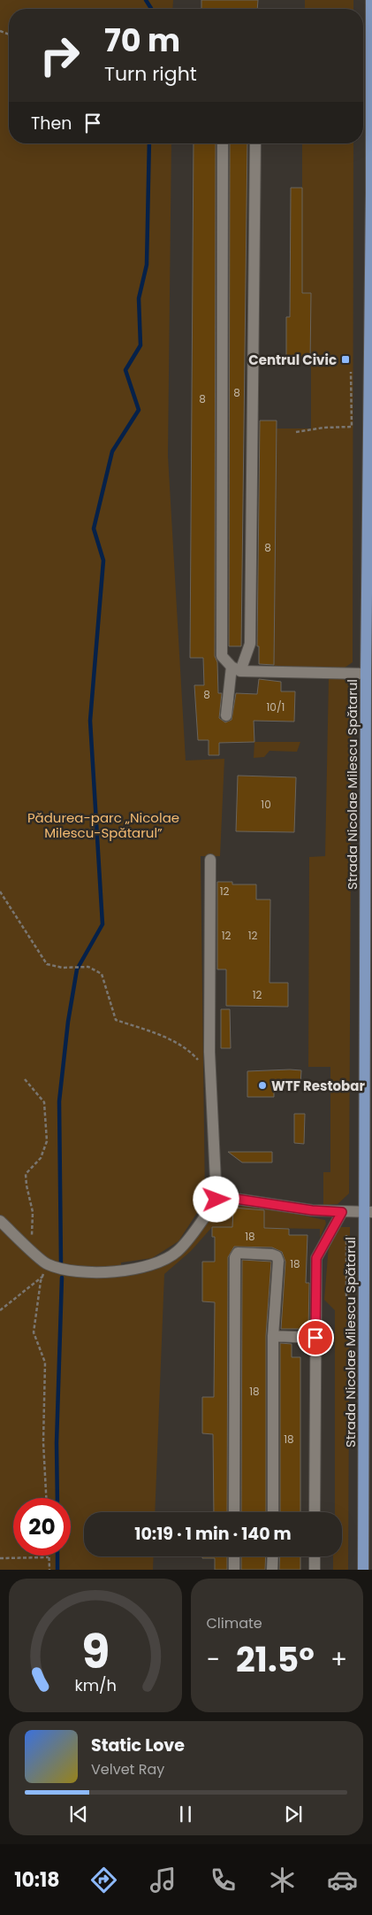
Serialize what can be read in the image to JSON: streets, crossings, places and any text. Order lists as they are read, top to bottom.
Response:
{
  "streets": {
    "main road": ["Strada Nicolae Milescu Spătarul"]
  },
  "parks": ["Pădurea-parc „Nicolae Milescu-Spătarul”"],
  "places": {
    "transit": ["Centrul Civic"],
    "other": ["WTF Restobar"]
  },
  "house_numbers": [
    "8",
    "8",
    "8",
    "8",
    "10/1",
    "10",
    "12",
    "12",
    "12",
    "12",
    "18",
    "18",
    "18",
    "18"
  ],
  "page": {
    "turn": ["70 m", "Turn right"],
    "then": "Then",
    "limit": "20",
    "trip": "10:19 · 1 min · 140 m",
    "tile": "Climate",
    "heat": ["−", "21.5°", "+"],
    "song": ["Static Love", "Velvet Ray"],
    "tabs": "10:18",
    "gauge": ["9", "km/h"]
  }
}
